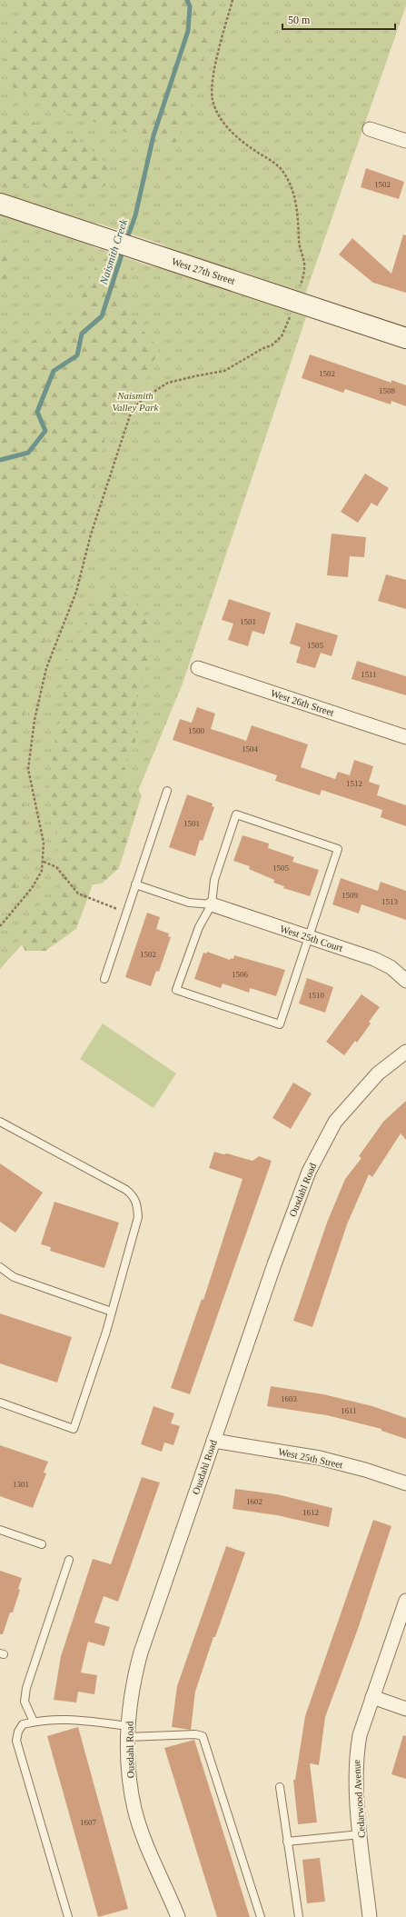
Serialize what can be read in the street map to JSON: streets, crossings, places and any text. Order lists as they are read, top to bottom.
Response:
{
  "streets": {
    "street": [
      "West 27th Street",
      "West 26th Street",
      "West 25th Court",
      "Ousdahl Road",
      "West 25th Street",
      "Cedarwood Avenue"
    ]
  },
  "crossings": [
    ["Ousdahl Road", "West 25th Street"]
  ],
  "water": ["Naismith Creek"],
  "parks": ["Naismith Valley Park"],
  "house_numbers": [
    "1502",
    "1502",
    "1508",
    "1501",
    "1505",
    "1511",
    "1500",
    "1504",
    "1512",
    "1501",
    "1505",
    "1509",
    "1513",
    "1502",
    "1506",
    "1510",
    "1603",
    "1611",
    "1301",
    "1602",
    "1612",
    "1607"
  ],
  "scale_bar": "50 m"
}
